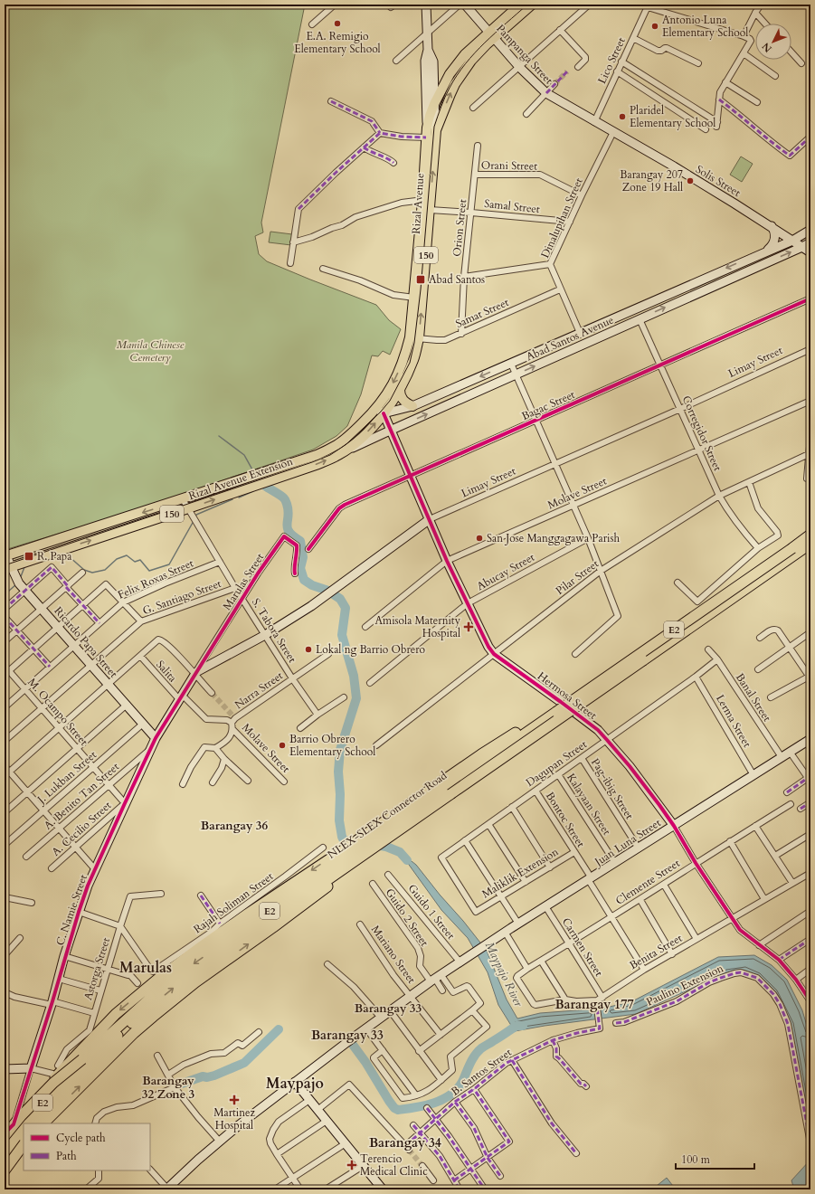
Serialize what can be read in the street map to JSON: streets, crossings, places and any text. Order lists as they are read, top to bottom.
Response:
{
  "streets": {
    "highway": ["E2", "NLEX-SLEX Connector Road"],
    "main road": ["Rizal Avenue", "150", "Rizal Avenue Extension"],
    "street": [
      "Pampanga Street",
      "Lico Street",
      "Orani Street",
      "Solis Street",
      "Samal Street",
      "Dinalupihan Street",
      "Orion Street",
      "Samat Street",
      "Abad Santos Avenue",
      "Limay Street",
      "Bagac Street",
      "Corregidor Street",
      "Molave Street",
      "Abucay Street",
      "Pilar Street",
      "Felix Roxas Street",
      "Marulas Street",
      "G. Santiago Street",
      "S. Tabora Street",
      "Ricardo Papa Street",
      "Salita",
      "Narra Street",
      "Hermosa Street",
      "Banal Street",
      "M. Ocampo Street",
      "Lerma Street",
      "Dagupan Street",
      "J. Lukban Street",
      "Pag-ibig Street",
      "A. Benito Tan Street",
      "Kalayaan Street",
      "Bontoc Street",
      "A. Cecilio Street",
      "Juan Luna Street",
      "Maliklik Extension",
      "Clemente Street",
      "Rajah Soliman Street",
      "C. Namie Street",
      "Guido 1 Street",
      "Guido 2 Street",
      "Carmen Street",
      "Benita Street",
      "Mariano Street",
      "Astorga Street",
      "Paulino Extension",
      "B. Santos Street"
    ]
  },
  "crossings": [
    ["Pampanga Street", "Lico Street"],
    ["Pampanga Street", "Solis Street"],
    ["Pampanga Street", "Rizal Avenue"],
    ["Pampanga Street", "Dinalupihan Street"],
    ["Orani Street", "Dinalupihan Street"],
    ["Orani Street", "Orion Street"],
    ["Solis Street", "Dinalupihan Street"],
    ["Solis Street", "Abad Santos Avenue"],
    ["Rizal Avenue", "Samal Street"],
    ["Rizal Avenue", "Samat Street"],
    ["Rizal Avenue", "Abad Santos Avenue"],
    ["Rizal Avenue", "Rizal Avenue Extension"],
    ["Rizal Avenue", "Hermosa Street"],
    ["Samal Street", "Dinalupihan Street"],
    ["Samal Street", "Orion Street"],
    ["Dinalupihan Street", "Samat Street"],
    ["Dinalupihan Street", "Abad Santos Avenue"],
    ["Orion Street", "Samat Street"],
    ["Abad Santos Avenue", "Corregidor Street"],
    ["Abad Santos Avenue", "Rizal Avenue Extension"],
    ["Abad Santos Avenue", "Hermosa Street"],
    ["Limay Street", "Corregidor Street"],
    ["Limay Street", "Marulas Street"],
    ["Limay Street", "S. Tabora Street"],
    ["Limay Street", "Hermosa Street"],
    ["Limay Street", "C. Namie Street"],
    ["Bagac Street", "Corregidor Street"],
    ["Bagac Street", "Hermosa Street"],
    ["Corregidor Street", "Molave Street"],
    ["Corregidor Street", "Pilar Street"],
    ["Rizal Avenue Extension", "S. Tabora Street"],
    ["Rizal Avenue Extension", "Ricardo Papa Street"],
    ["Molave Street", "Salita"],
    ["Molave Street", "Narra Street"],
    ["Molave Street", "Hermosa Street"],
    ["Abucay Street", "Hermosa Street"],
    ["Pilar Street", "Hermosa Street"],
    ["Felix Roxas Street", "S. Tabora Street"],
    ["Felix Roxas Street", "Ricardo Papa Street"],
    ["Felix Roxas Street", "M. Ocampo Street"],
    ["Marulas Street", "S. Tabora Street"],
    ["Marulas Street", "C. Namie Street"],
    ["G. Santiago Street", "S. Tabora Street"],
    ["G. Santiago Street", "Ricardo Papa Street"],
    ["G. Santiago Street", "M. Ocampo Street"],
    ["S. Tabora Street", "Narra Street"],
    ["Ricardo Papa Street", "J. Lukban Street"],
    ["Ricardo Papa Street", "C. Namie Street"],
    ["Salita", "Narra Street"],
    ["Salita", "C. Namie Street"],
    ["Hermosa Street", "Dagupan Street"],
    ["Hermosa Street", "Juan Luna Street"],
    ["Hermosa Street", "Clemente Street"],
    ["Hermosa Street", "Benita Street"],
    ["Banal Street", "Dagupan Street"],
    ["Banal Street", "Juan Luna Street"],
    ["M. Ocampo Street", "J. Lukban Street"],
    ["M. Ocampo Street", "A. Benito Tan Street"],
    ["M. Ocampo Street", "A. Cecilio Street"],
    ["M. Ocampo Street", "C. Namie Street"],
    ["Lerma Street", "Dagupan Street"],
    ["Lerma Street", "Juan Luna Street"],
    ["Dagupan Street", "Pag-ibig Street"],
    ["Dagupan Street", "Kalayaan Street"],
    ["Dagupan Street", "Bontoc Street"],
    ["Dagupan Street", "Maliklik Extension"],
    ["Pag-ibig Street", "Juan Luna Street"],
    ["A. Benito Tan Street", "C. Namie Street"],
    ["Kalayaan Street", "Juan Luna Street"],
    ["Bontoc Street", "Juan Luna Street"],
    ["Bontoc Street", "Maliklik Extension"],
    ["Bontoc Street", "Clemente Street"],
    ["Bontoc Street", "Benita Street"],
    ["A. Cecilio Street", "C. Namie Street"],
    ["Juan Luna Street", "Guido 1 Street"],
    ["Juan Luna Street", "Guido 2 Street"],
    ["Juan Luna Street", "Carmen Street"],
    ["Juan Luna Street", "Mariano Street"],
    ["Clemente Street", "Carmen Street"],
    ["Clemente Street", "Benita Street"],
    ["Rajah Soliman Street", "Astorga Street"],
    ["Carmen Street", "Benita Street"]
  ],
  "districts": [
    "Barangay 36",
    "Marulas",
    "Barangay 177",
    "Barangay 33",
    "Barangay 33",
    "Barangay 32 Zone 3",
    "Maypajo",
    "Barangay 34"
  ],
  "water": ["Maypajo River"],
  "parks": ["Manila Chinese Cemetery"],
  "places": {
    "other": [
      "E.A. Remigio Elementary School",
      "Antonio Luna Elementary School",
      "Plaridel Elementary School",
      "Barangay 207 Zone 19 Hall",
      "San Jose Manggagawa Parish",
      "Lokal ng Barrio Obrero",
      "Barrio Obrero Elementary School"
    ],
    "transit": ["Abad Santos", "R. Papa"],
    "health": ["Amisola Maternity Hospital", "Martinez Hospital", "Terencio Medical Clinic"]
  },
  "legend": ["Cycle path", "Path"],
  "scale_bar": "100 m",
  "north": "bottom left"
}
